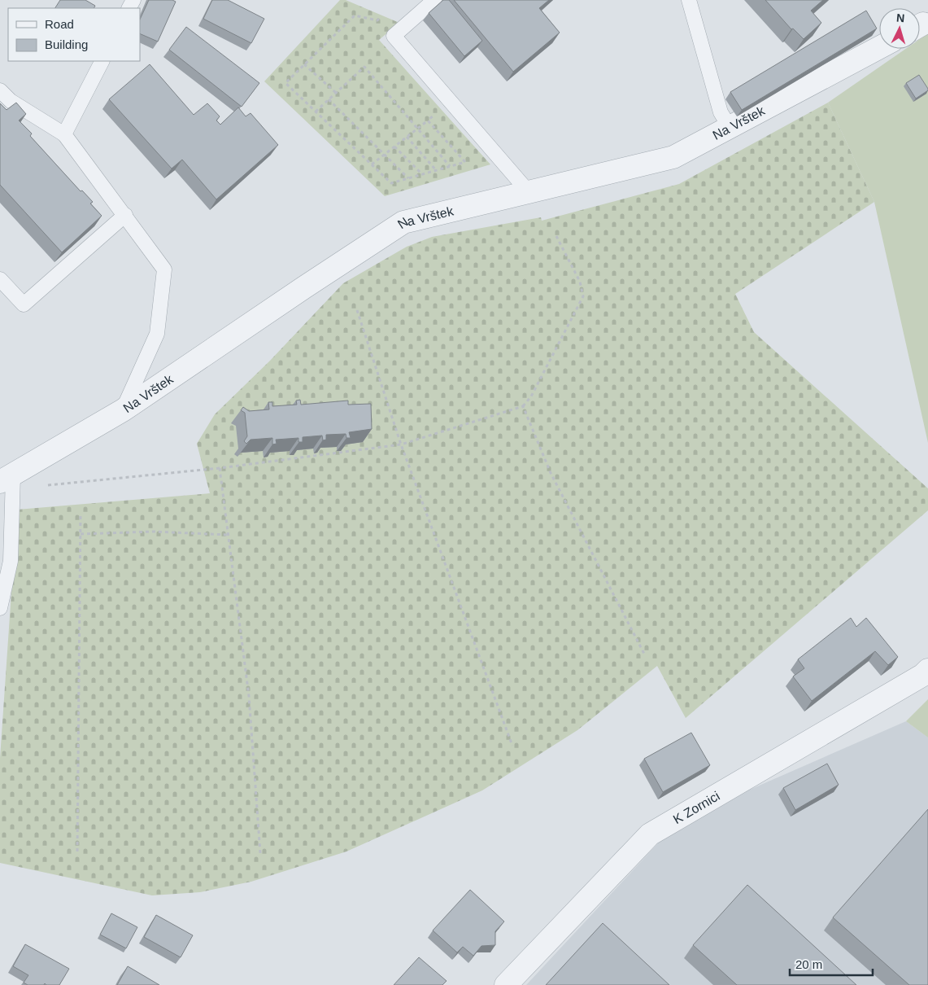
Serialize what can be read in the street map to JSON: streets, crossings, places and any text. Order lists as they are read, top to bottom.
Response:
{
  "streets": {
    "street": ["Na Vrštek", "K Zornici"]
  },
  "legend": ["Road", "Building"],
  "scale_bar": "20 m",
  "north": "top"
}
